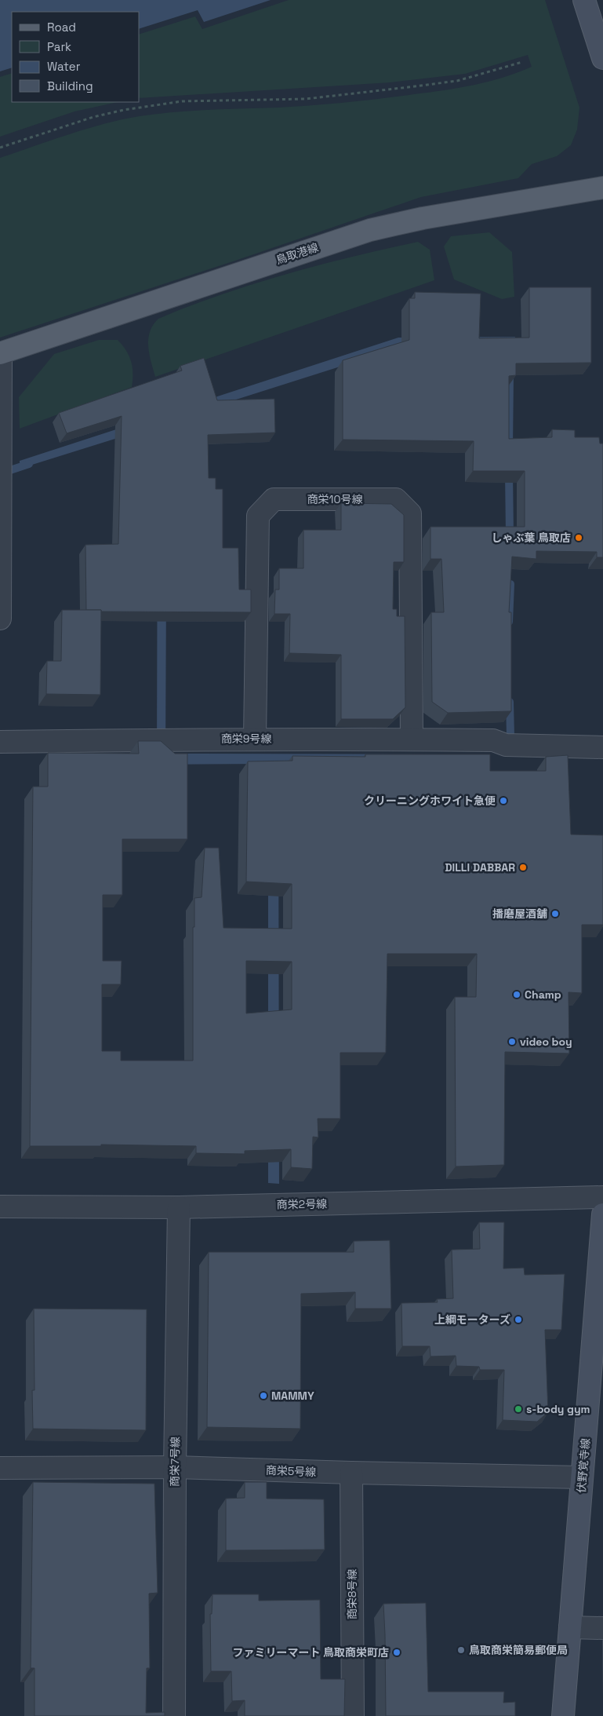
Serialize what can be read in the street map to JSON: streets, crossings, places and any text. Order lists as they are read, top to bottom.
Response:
{
  "streets": {
    "main road": ["鳥取港線", "伏野覚寺線"],
    "street": [
      "商栄10号線",
      "商栄9号線",
      "商栄2号線",
      "商栄7号線",
      "商栄5号線",
      "商栄8号線"
    ]
  },
  "crossings": [
    ["商栄10号線", "商栄9号線"],
    ["商栄2号線", "商栄7号線"],
    ["商栄7号線", "商栄5号線"],
    ["伏野覚寺線", "商栄5号線"],
    ["商栄5号線", "商栄8号線"]
  ],
  "places": [
    "しゃぶ葉 鳥取店",
    "クリーニングホワイト急便",
    "DILLI DABBAR",
    "播磨屋酒舗",
    "Champ",
    "video boy",
    "上綱モーターズ",
    "MAMMY",
    "s-body gym",
    "鳥取商栄簡易郵便局",
    "ファミリーマート 鳥取商栄町店"
  ],
  "legend": [
    "Road",
    "Park",
    "Water",
    "Building"
  ]
}
